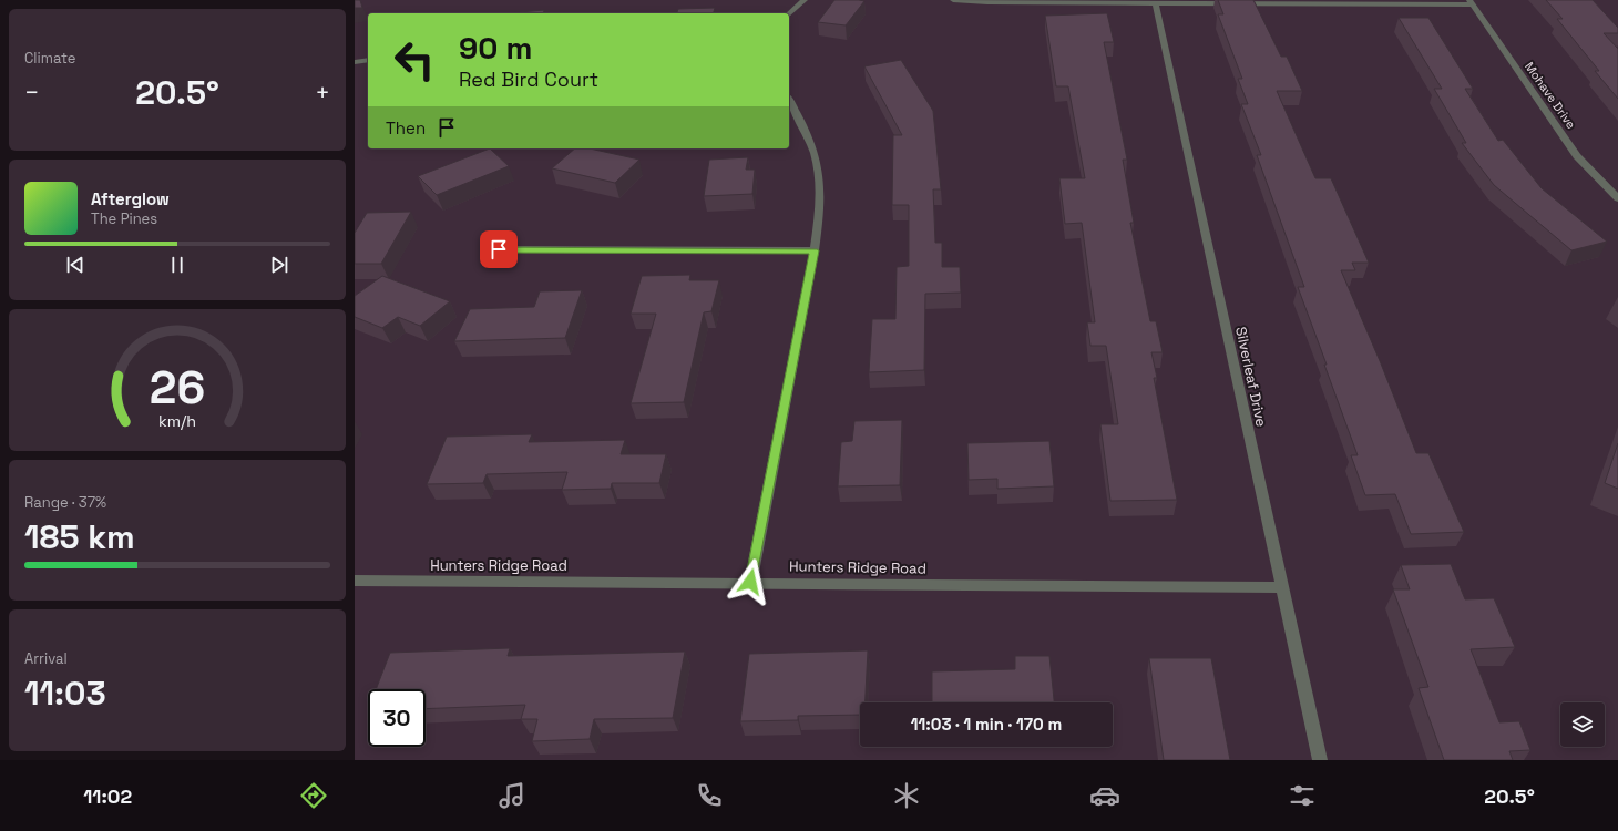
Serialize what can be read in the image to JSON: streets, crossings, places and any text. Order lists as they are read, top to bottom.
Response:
{
  "streets": {
    "street": ["Mohave Drive", "Silverleaf Drive", "Hunters Ridge Road"]
  },
  "crossings": [
    ["Silverleaf Drive", "Hunters Ridge Road"]
  ],
  "page": {
    "tile": [
      "Climate",
      ["Range · 37%", "185 km"],
      ["Arrival", "11:03"]
    ],
    "turn": ["90 m", "Red Bird Court"],
    "heat": ["−", "20.5°", "+"],
    "then": "Then",
    "song": ["Afterglow", "The Pines"],
    "limit": "30",
    "trip": "11:03 · 1 min · 170 m",
    "tabs": ["11:02", "20.5°"],
    "gauge": ["26", "km/h"]
  }
}
